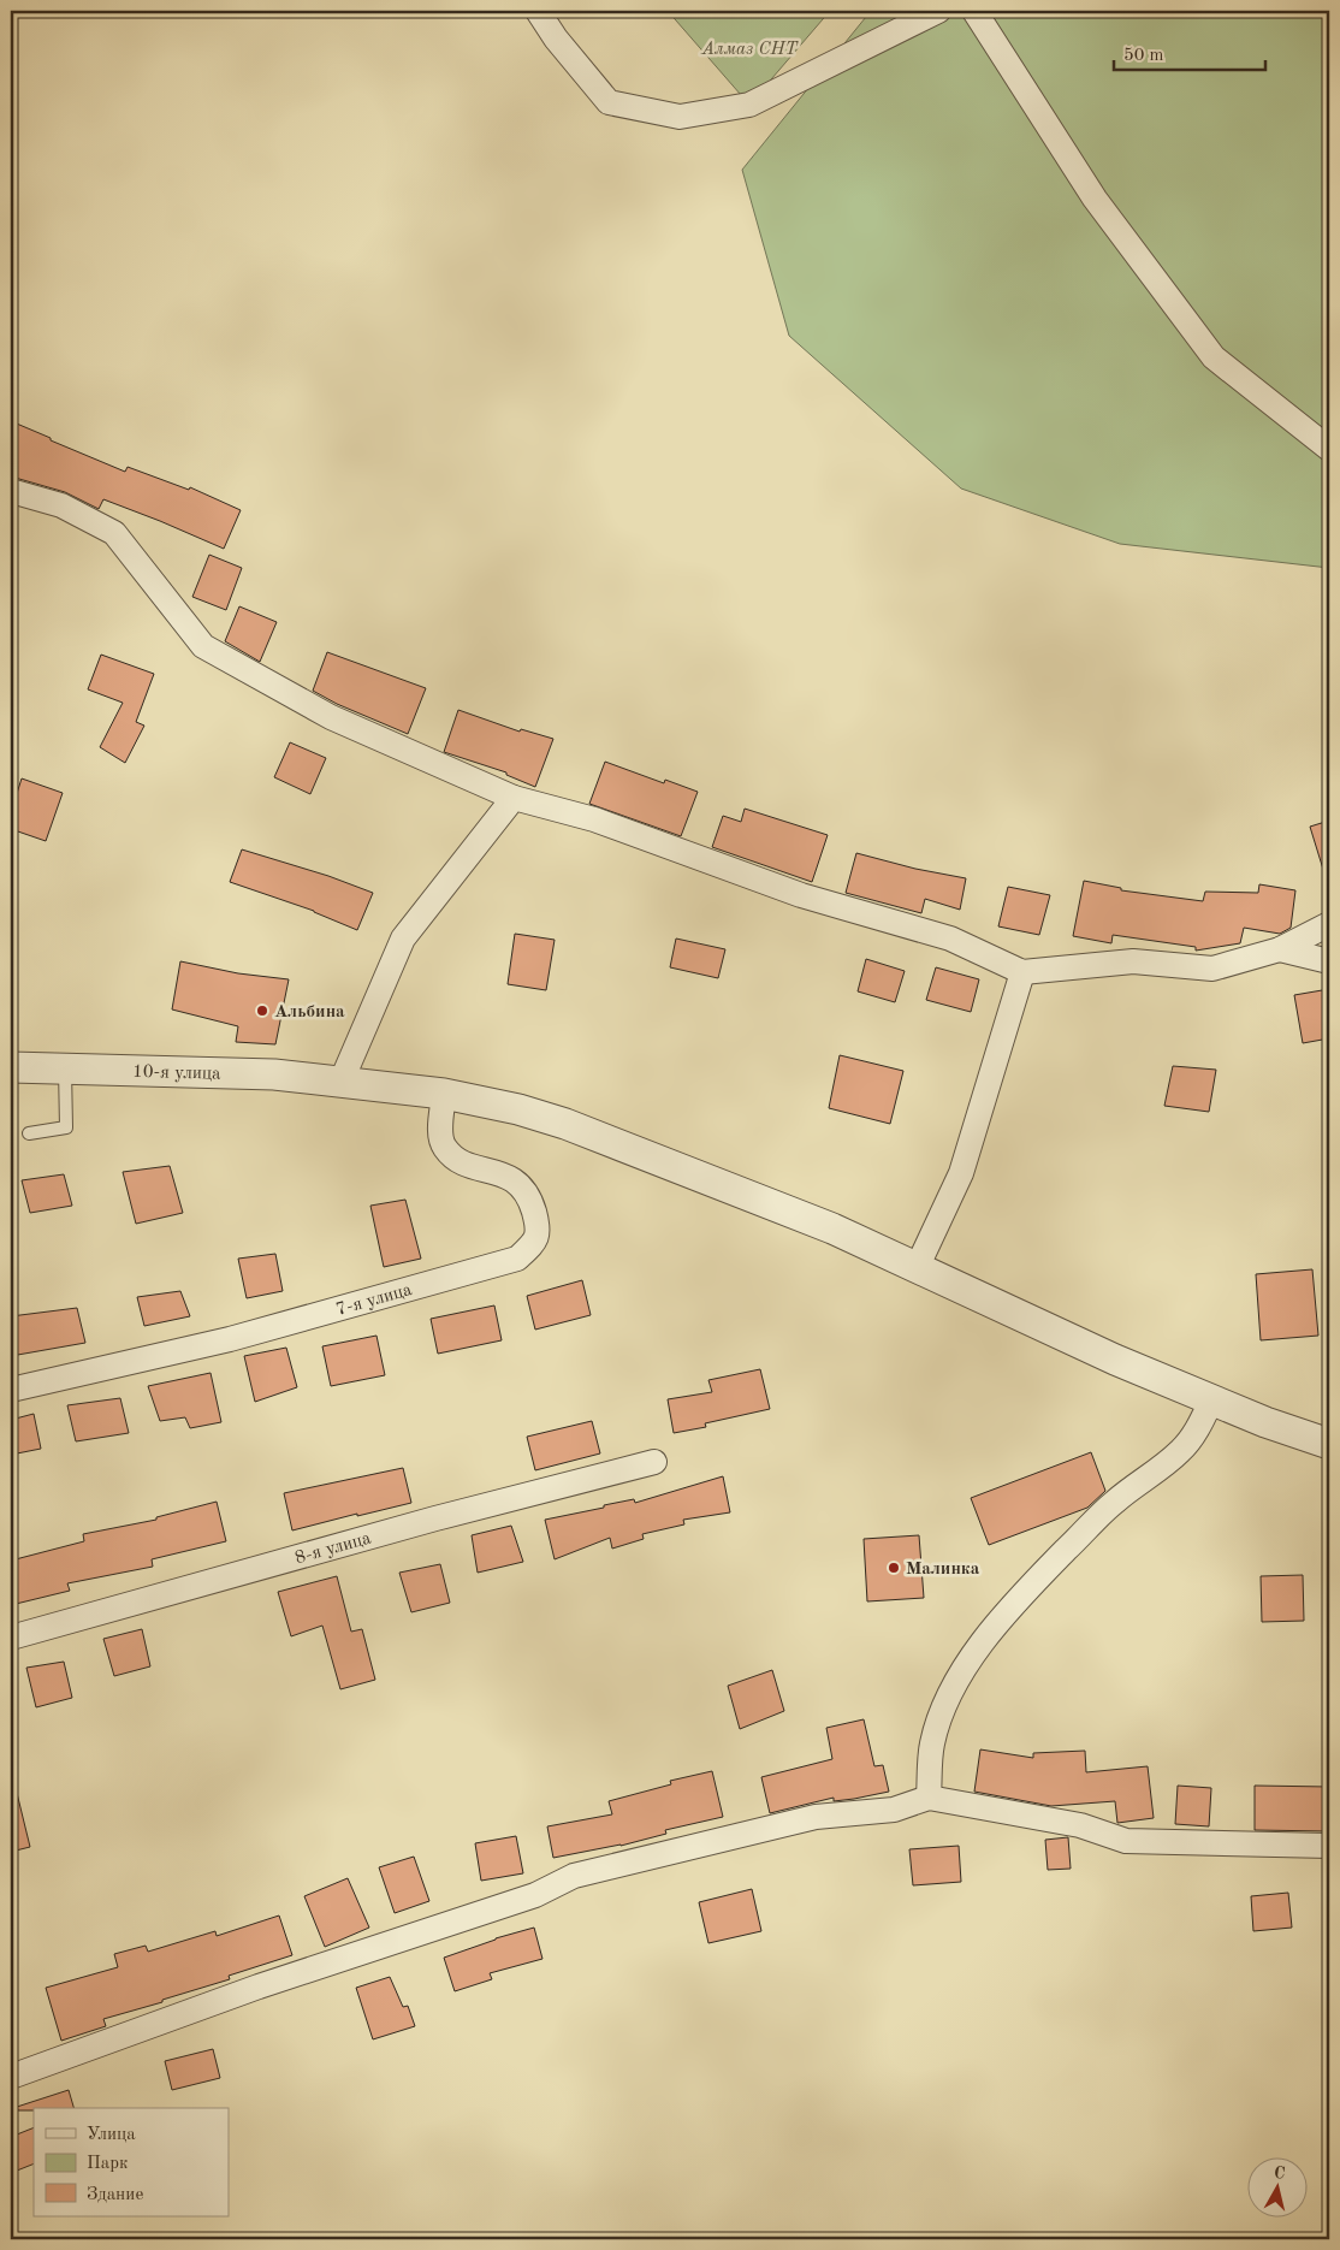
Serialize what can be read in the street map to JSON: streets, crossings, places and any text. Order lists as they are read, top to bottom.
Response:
{
  "streets": {
    "street": ["10-я улица", "7-я улица", "8-я улица"]
  },
  "crossings": [
    ["10-я улица", "7-я улица"]
  ],
  "parks": ["Алмаз СНТ"],
  "places": ["Альбина", "Малинка"],
  "legend": ["Улица", "Парк", "Здание"],
  "scale_bar": "50 m",
  "north": "top"
}
